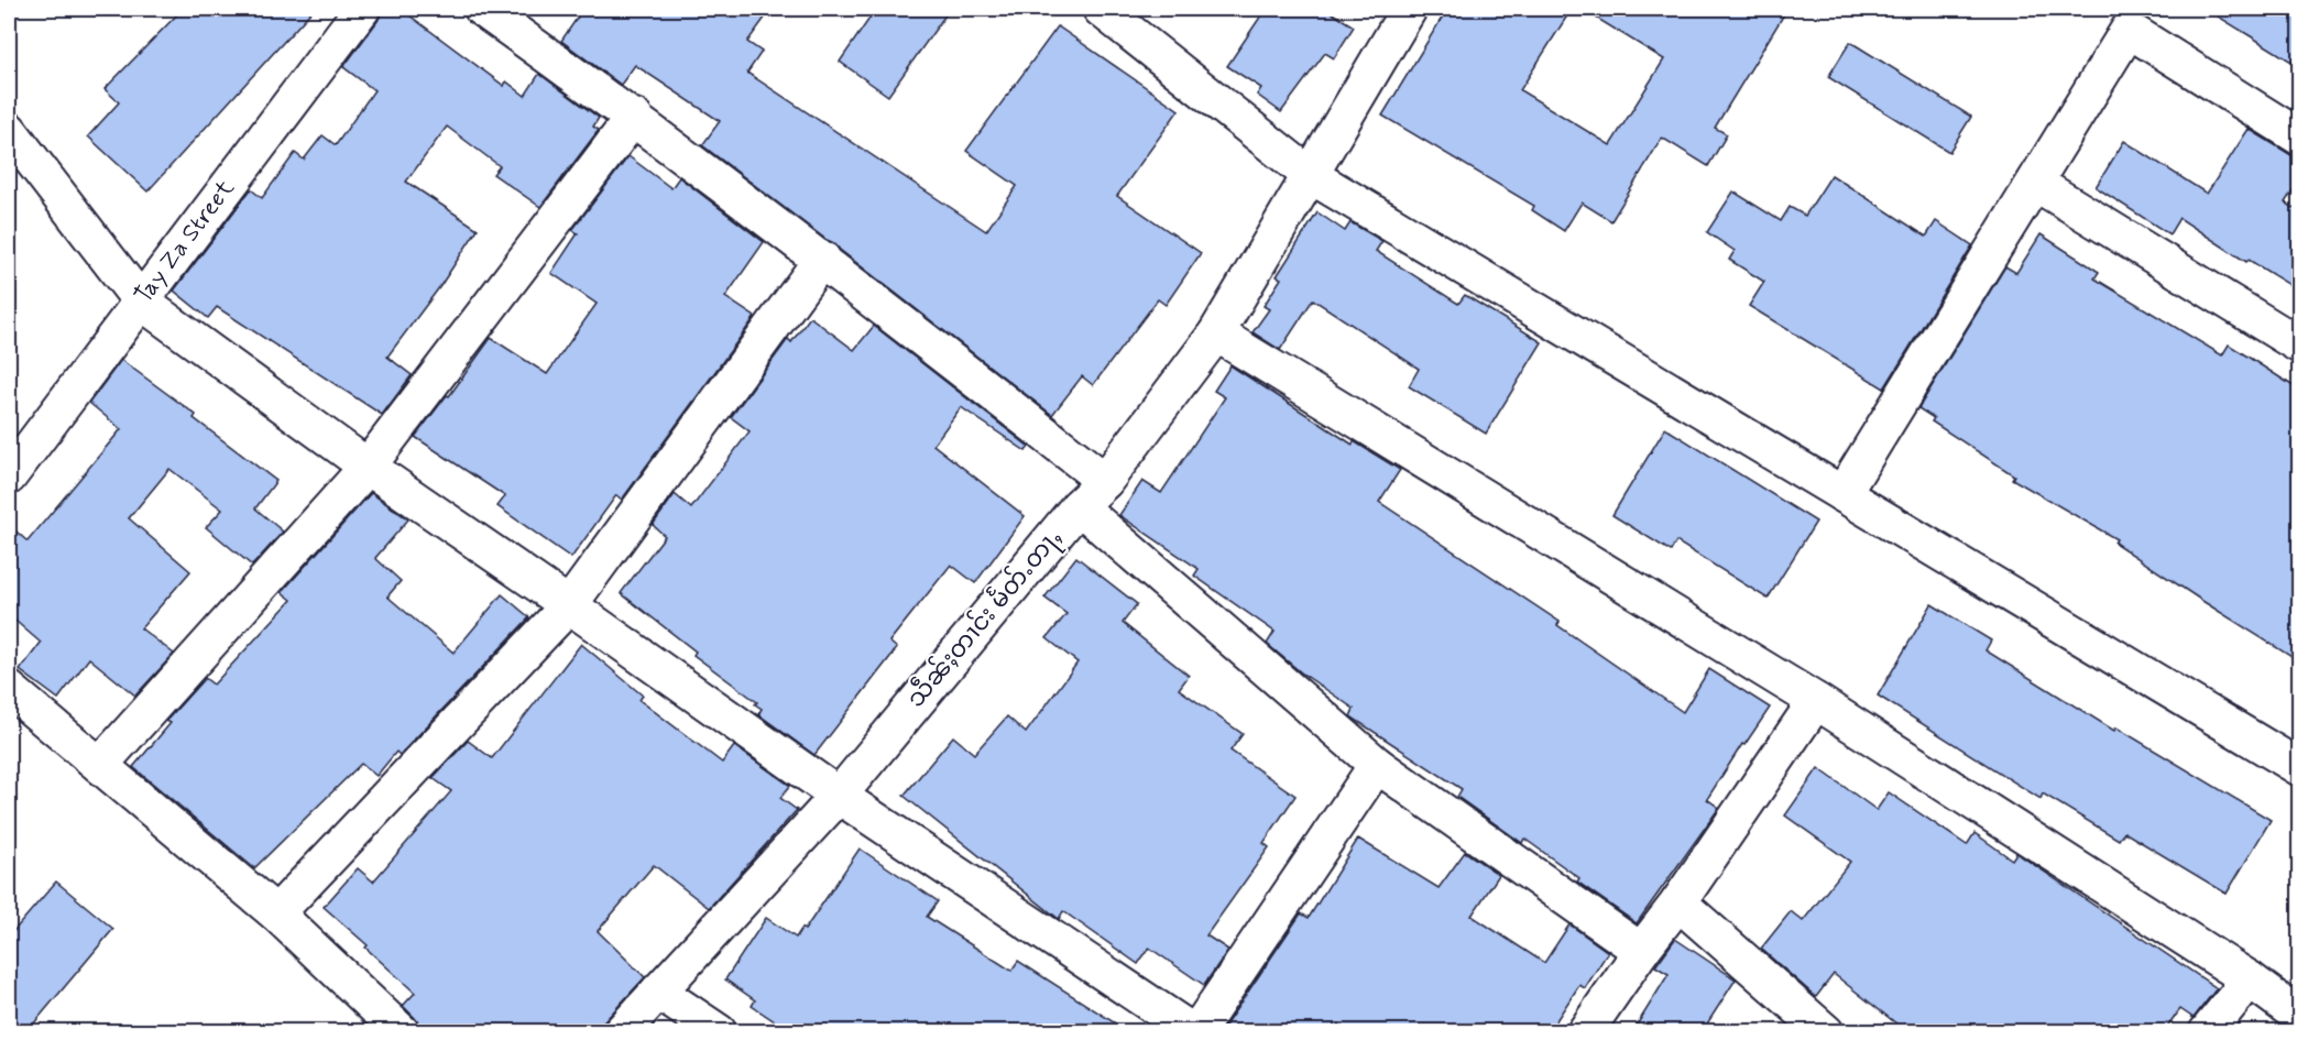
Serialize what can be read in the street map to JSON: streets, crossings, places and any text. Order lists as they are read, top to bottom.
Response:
{
  "streets": {
    "street": ["Tay Za Street", "သဵၼ်ႈတၢင်း မႅတ်ႉတႃႇ"]
  }
}
